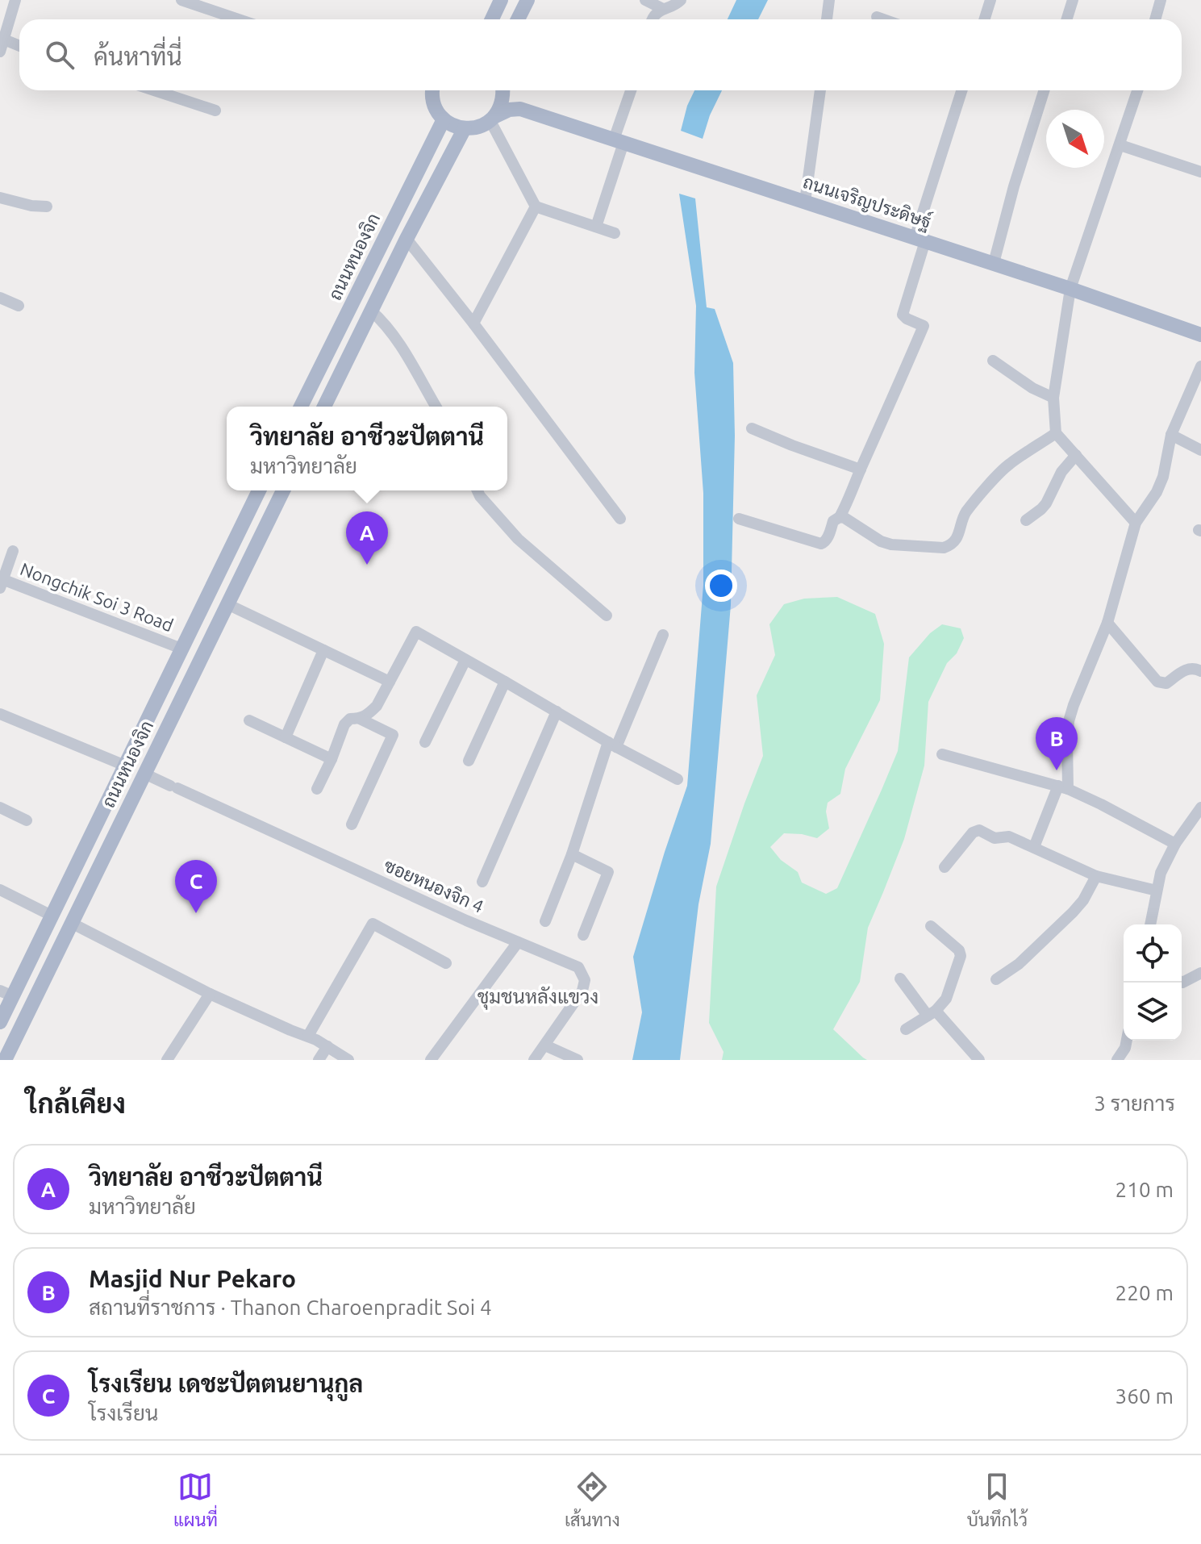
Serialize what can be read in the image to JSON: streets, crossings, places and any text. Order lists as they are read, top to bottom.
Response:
{
  "streets": {
    "main road": ["ถนนเจริญประดิษฐ์", "ถนนหนองจิก"],
    "street": ["Nongchik Soi 3 Road", "ซอยหนองจิก 4"]
  },
  "crossings": [
    ["ถนนหนองจิก", "Nongchik Soi 3 Road"],
    ["ถนนหนองจิก", "ซอยหนองจิก 4"]
  ],
  "districts": ["ชุมชนหลังแขวง"],
  "north": "bottom right",
  "page": {
    "search": "ค้นหาที่นี่",
    "popup": ["วิทยาลัย อาชีวะปัตตานี", "มหาวิทยาลัย"],
    "pins": ["A", "B", "C"],
    "heading": ["ใกล้เคียง", "3 รายการ"],
    "list": [
      {
        "mark": "A",
        "name": "วิทยาลัย อาชีวะปัตตานี",
        "note": "มหาวิทยาลัย",
        "value": "210 m"
      },
      {
        "mark": "B",
        "name": "Masjid Nur Pekaro",
        "note": "สถานที่ราชการ · Thanon Charoenpradit Soi 4",
        "value": "220 m"
      },
      {
        "mark": "C",
        "name": "โรงเรียน เดชะปัตตนยานุกูล",
        "note": "โรงเรียน",
        "value": "360 m"
      }
    ],
    "nav": ["แผนที่", "เส้นทาง", "บันทึกไว้"]
  }
}
